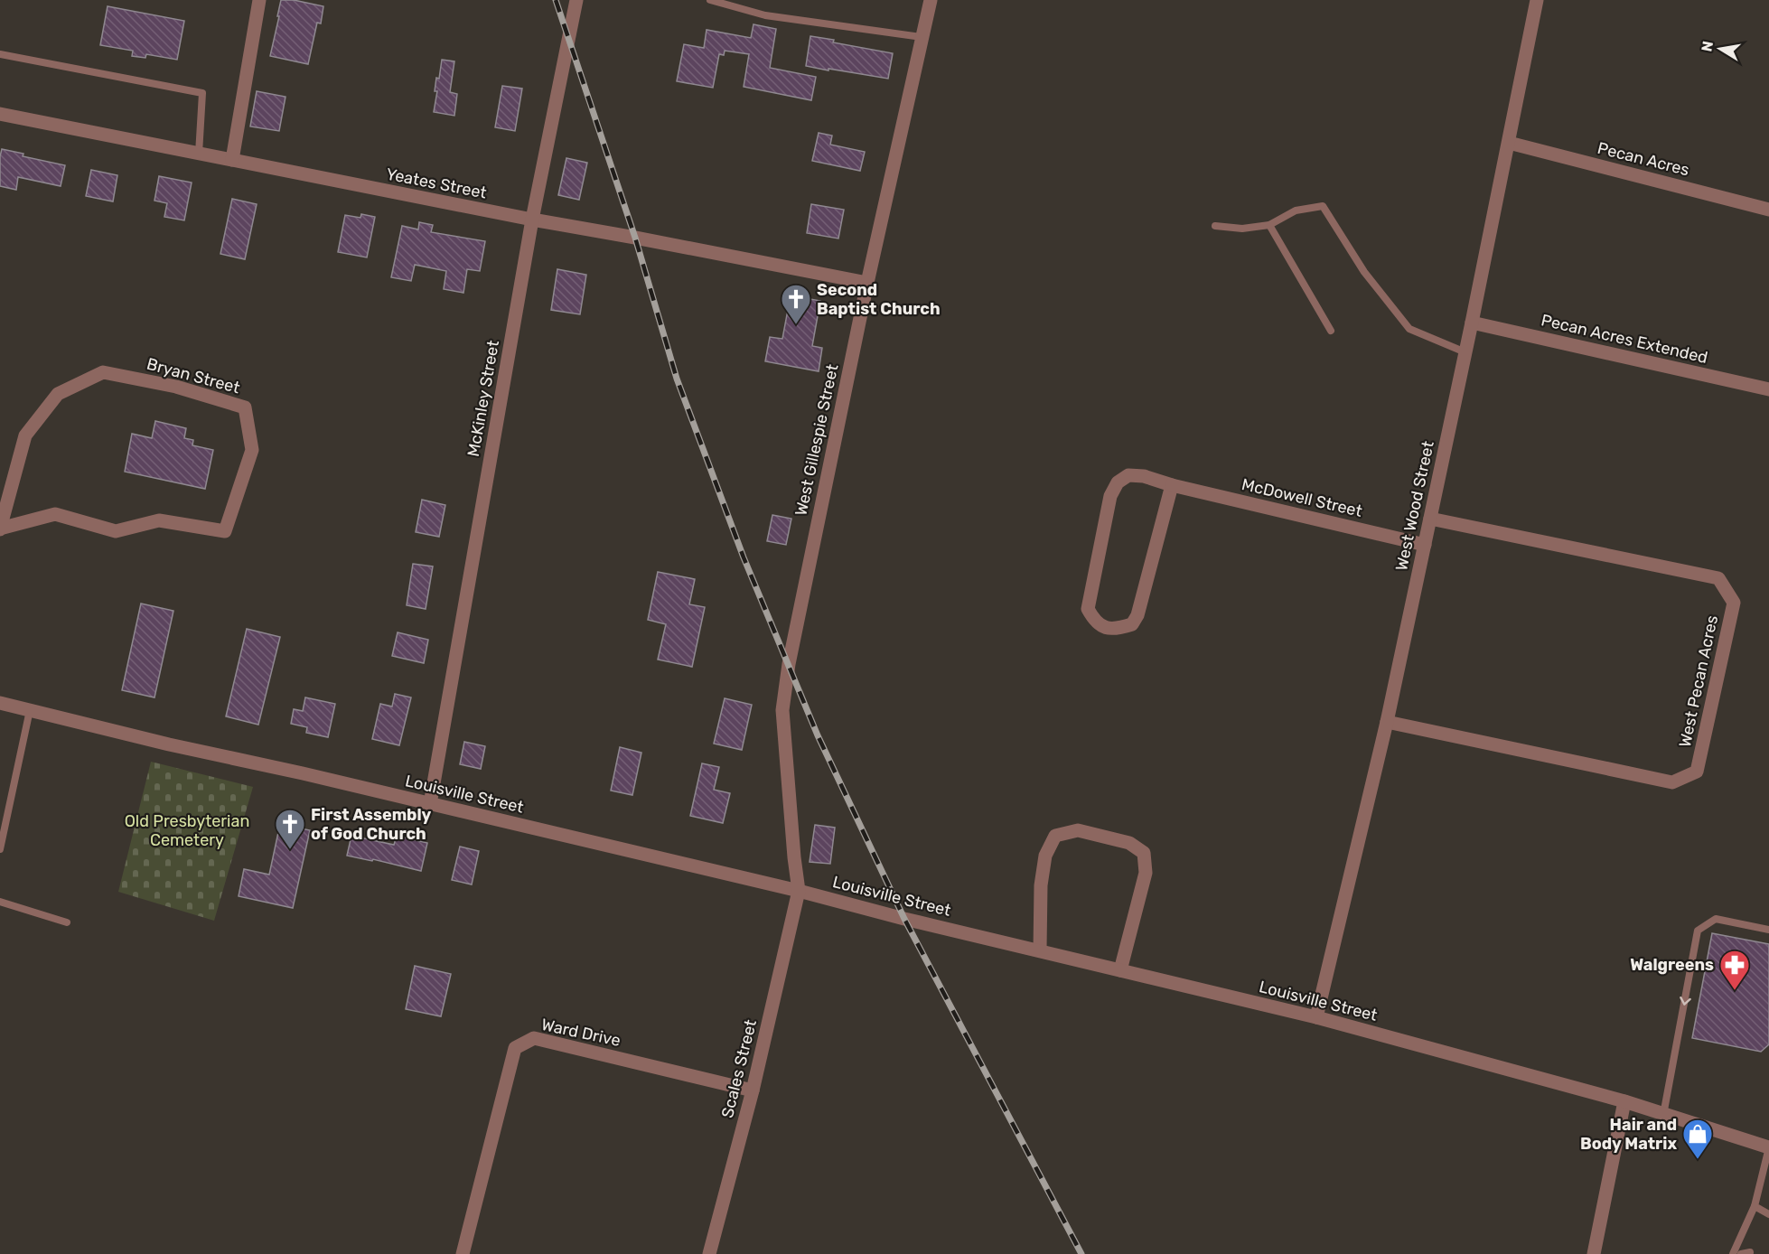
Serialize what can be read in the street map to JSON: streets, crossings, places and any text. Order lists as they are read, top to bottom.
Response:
{
  "streets": {
    "street": [
      "Pecan Acres",
      "Yeates Street",
      "Pecan Acres Extended",
      "Bryan Street",
      "McKinley Street",
      "West Gillespie Street",
      "McDowell Street",
      "West Wood Street",
      "West Pecan Acres",
      "Louisville Street",
      "Ward Drive",
      "Scales Street"
    ]
  },
  "crossings": [
    ["Pecan Acres", "West Wood Street"],
    ["Yeates Street", "McKinley Street"],
    ["Yeates Street", "West Gillespie Street"],
    ["Pecan Acres Extended", "West Wood Street"],
    ["McKinley Street", "Louisville Street"],
    ["West Gillespie Street", "Louisville Street"],
    ["West Gillespie Street", "Scales Street"],
    ["McDowell Street", "West Wood Street"],
    ["West Wood Street", "West Pecan Acres"],
    ["West Wood Street", "Louisville Street"],
    ["Louisville Street", "Scales Street"],
    ["Ward Drive", "Scales Street"]
  ],
  "parks": ["Old Presbyterian Cemetery"],
  "places": {
    "church": ["Second Baptist Church", "First Assembly of God Church"],
    "pharmacy": ["Walgreens"],
    "shop": ["Hair and Body Matrix"]
  },
  "north": "left"
}
